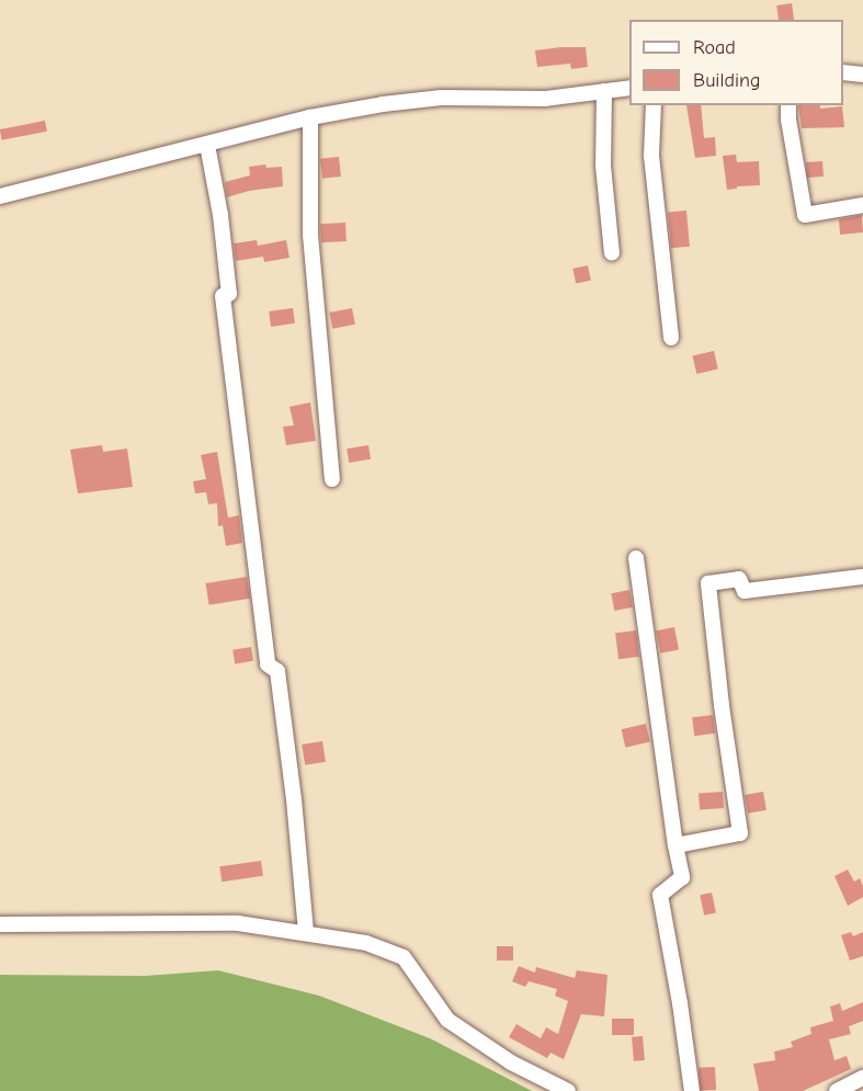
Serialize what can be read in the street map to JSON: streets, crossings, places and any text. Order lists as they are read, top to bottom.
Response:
{
  "legend": ["Road", "Building"]
}
